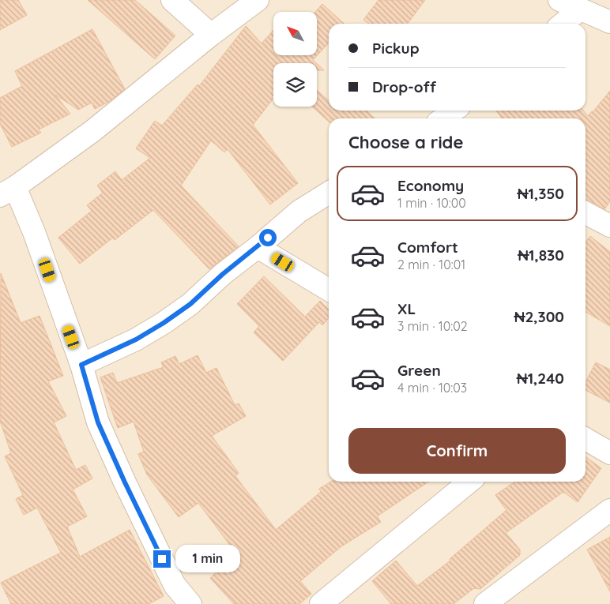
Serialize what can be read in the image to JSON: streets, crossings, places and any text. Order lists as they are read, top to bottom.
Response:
{
  "north": "top left",
  "page": {
    "banner": ["Pickup", "Drop-off"],
    "heading": "Choose a ride",
    "list": [
      {
        "name": "Economy",
        "note": "1 min · 10:00",
        "value": "₦1,350"
      },
      {
        "name": "Comfort",
        "note": "2 min · 10:01",
        "value": "₦1,830"
      },
      {
        "name": "XL",
        "note": "3 min · 10:02",
        "value": "₦2,300"
      },
      {
        "name": "Green",
        "note": "4 min · 10:03",
        "value": "₦1,240"
      }
    ],
    "buttons": "Confirm",
    "bubble": "1 min"
  }
}
